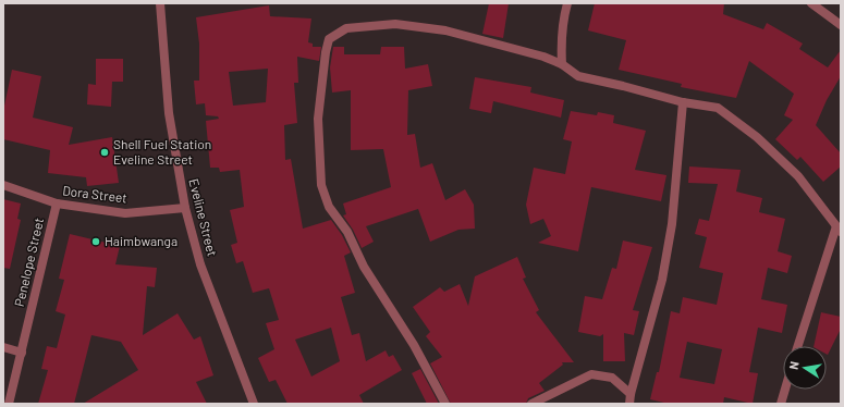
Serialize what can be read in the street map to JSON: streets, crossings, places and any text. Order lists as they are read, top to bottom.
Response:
{
  "streets": {
    "street": ["Dora Street", "Eveline Street", "Penelope Street"]
  },
  "crossings": [
    ["Dora Street", "Eveline Street"],
    ["Dora Street", "Penelope Street"]
  ],
  "places": ["Shell Fuel Station Eveline Street", "Haimbwanga"],
  "north": "left"
}
